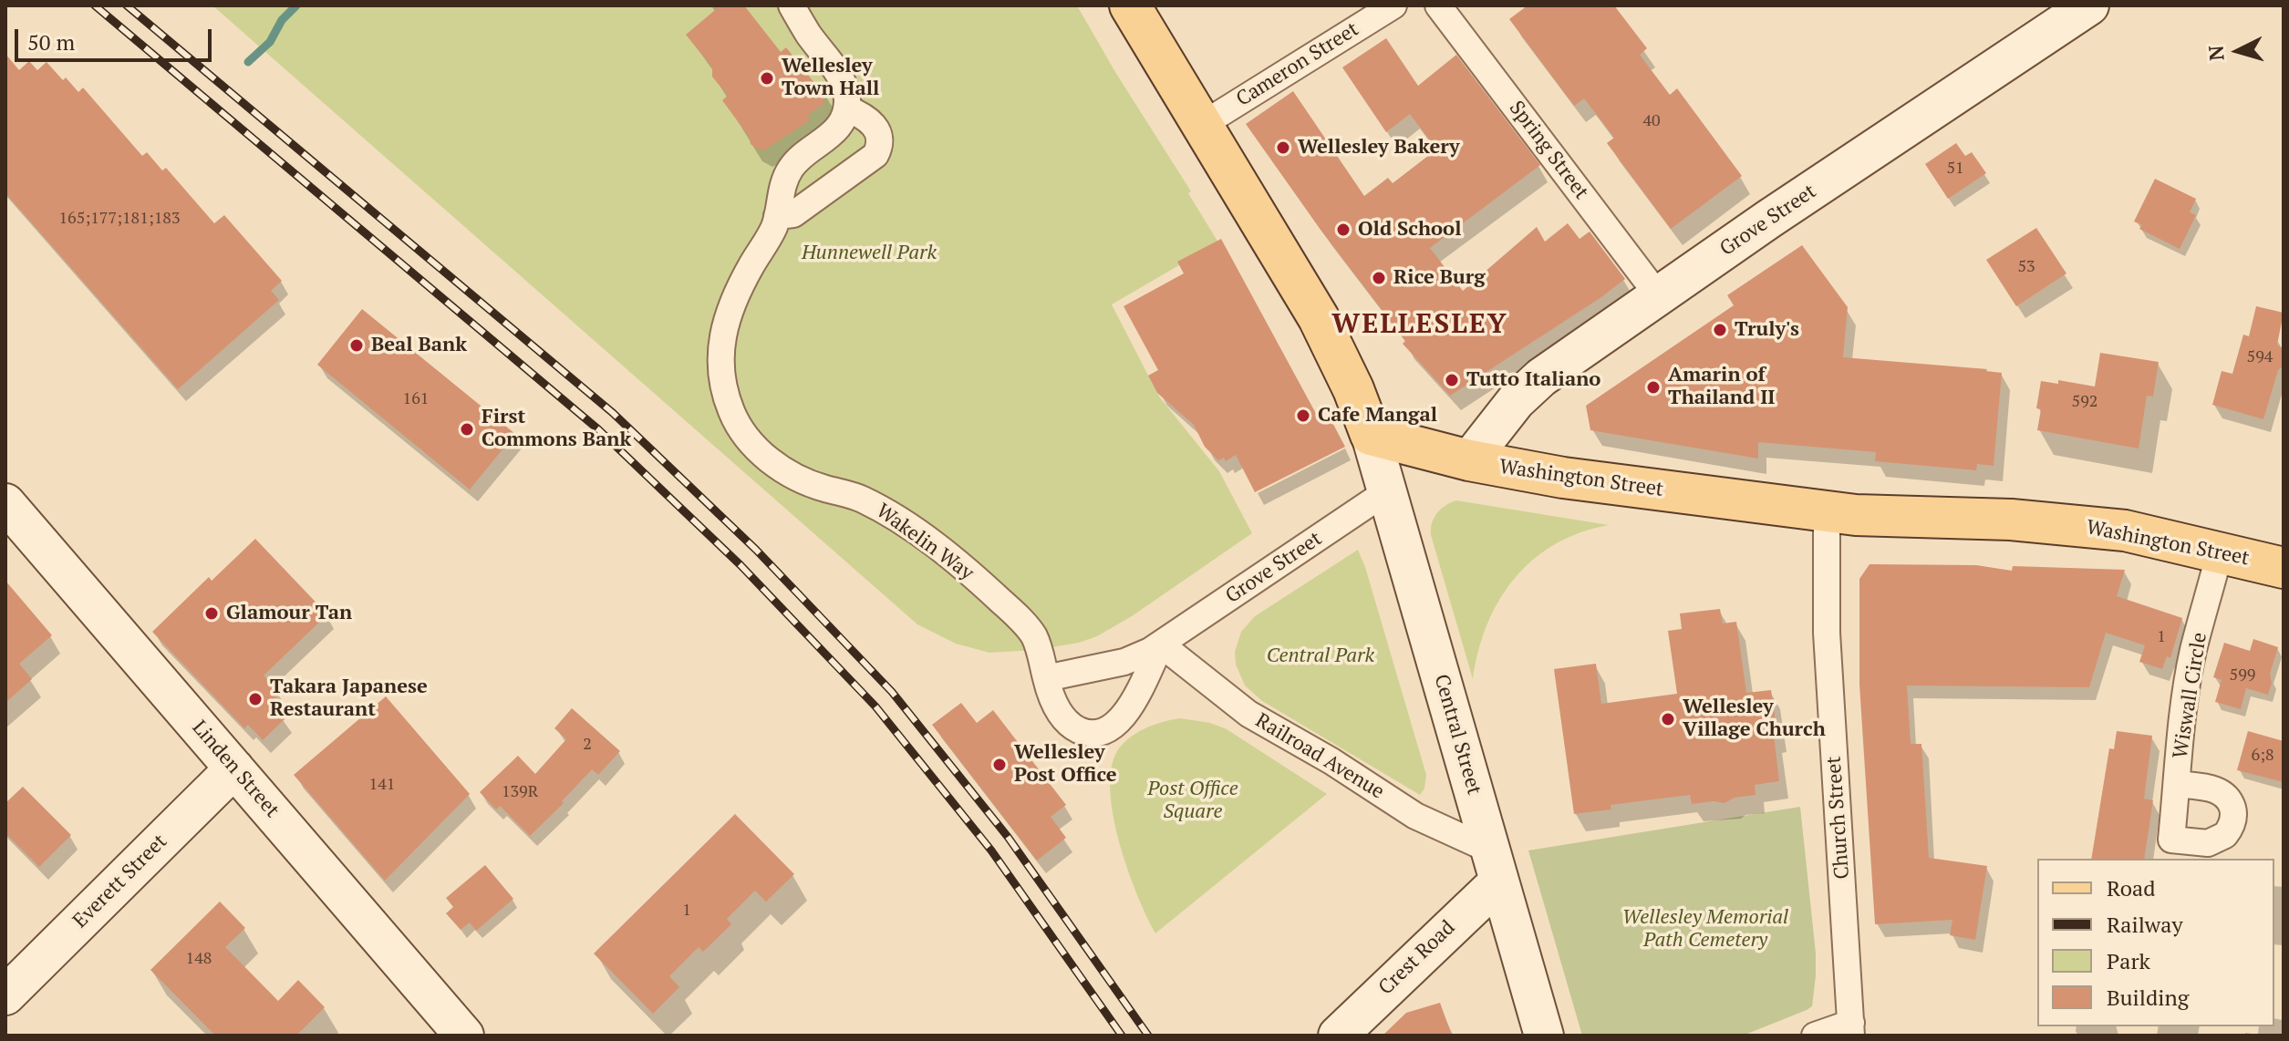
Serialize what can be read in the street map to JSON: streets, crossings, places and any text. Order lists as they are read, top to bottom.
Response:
{
  "streets": {
    "main road": ["Washington Street"],
    "street": [
      "Cameron Street",
      "Spring Street",
      "Grove Street",
      "Wakelin Way",
      "Wiswall Circle",
      "Central Street",
      "Railroad Avenue",
      "Linden Street",
      "Church Street",
      "Everett Street",
      "Crest Road"
    ]
  },
  "crossings": [
    ["Spring Street", "Grove Street"],
    ["Grove Street", "Washington Street"],
    ["Grove Street", "Wakelin Way"],
    ["Grove Street", "Central Street"],
    ["Grove Street", "Railroad Avenue"],
    ["Washington Street", "Wiswall Circle"],
    ["Washington Street", "Central Street"],
    ["Washington Street", "Church Street"],
    ["Central Street", "Railroad Avenue"],
    ["Central Street", "Crest Road"],
    ["Railroad Avenue", "Crest Road"],
    ["Linden Street", "Everett Street"]
  ],
  "districts": ["WELLESLEY"],
  "parks": [
    "Hunnewell Park",
    "Central Park",
    "Post Office Square",
    "Wellesley Memorial Path Cemetery"
  ],
  "places": [
    "Wellesley Town Hall",
    "Wellesley Bakery",
    "Old School",
    "Rice Burg",
    "Truly's",
    "Beal Bank",
    "Tutto Italiano",
    "Amarin of Thailand II",
    "Cafe Mangal",
    "First Commons Bank",
    "Glamour Tan",
    "Takara Japanese Restaurant",
    "Wellesley Village Church",
    "Wellesley Post Office"
  ],
  "house_numbers": [
    "40",
    "51",
    "165;177;181;183",
    "53",
    "594",
    "161",
    "592",
    "1",
    "599",
    "2",
    "6;8",
    "141",
    "139R",
    "1",
    "148"
  ],
  "legend": [
    "Road",
    "Railway",
    "Park",
    "Building"
  ],
  "scale_bar": "50 m",
  "north": "left"
}
